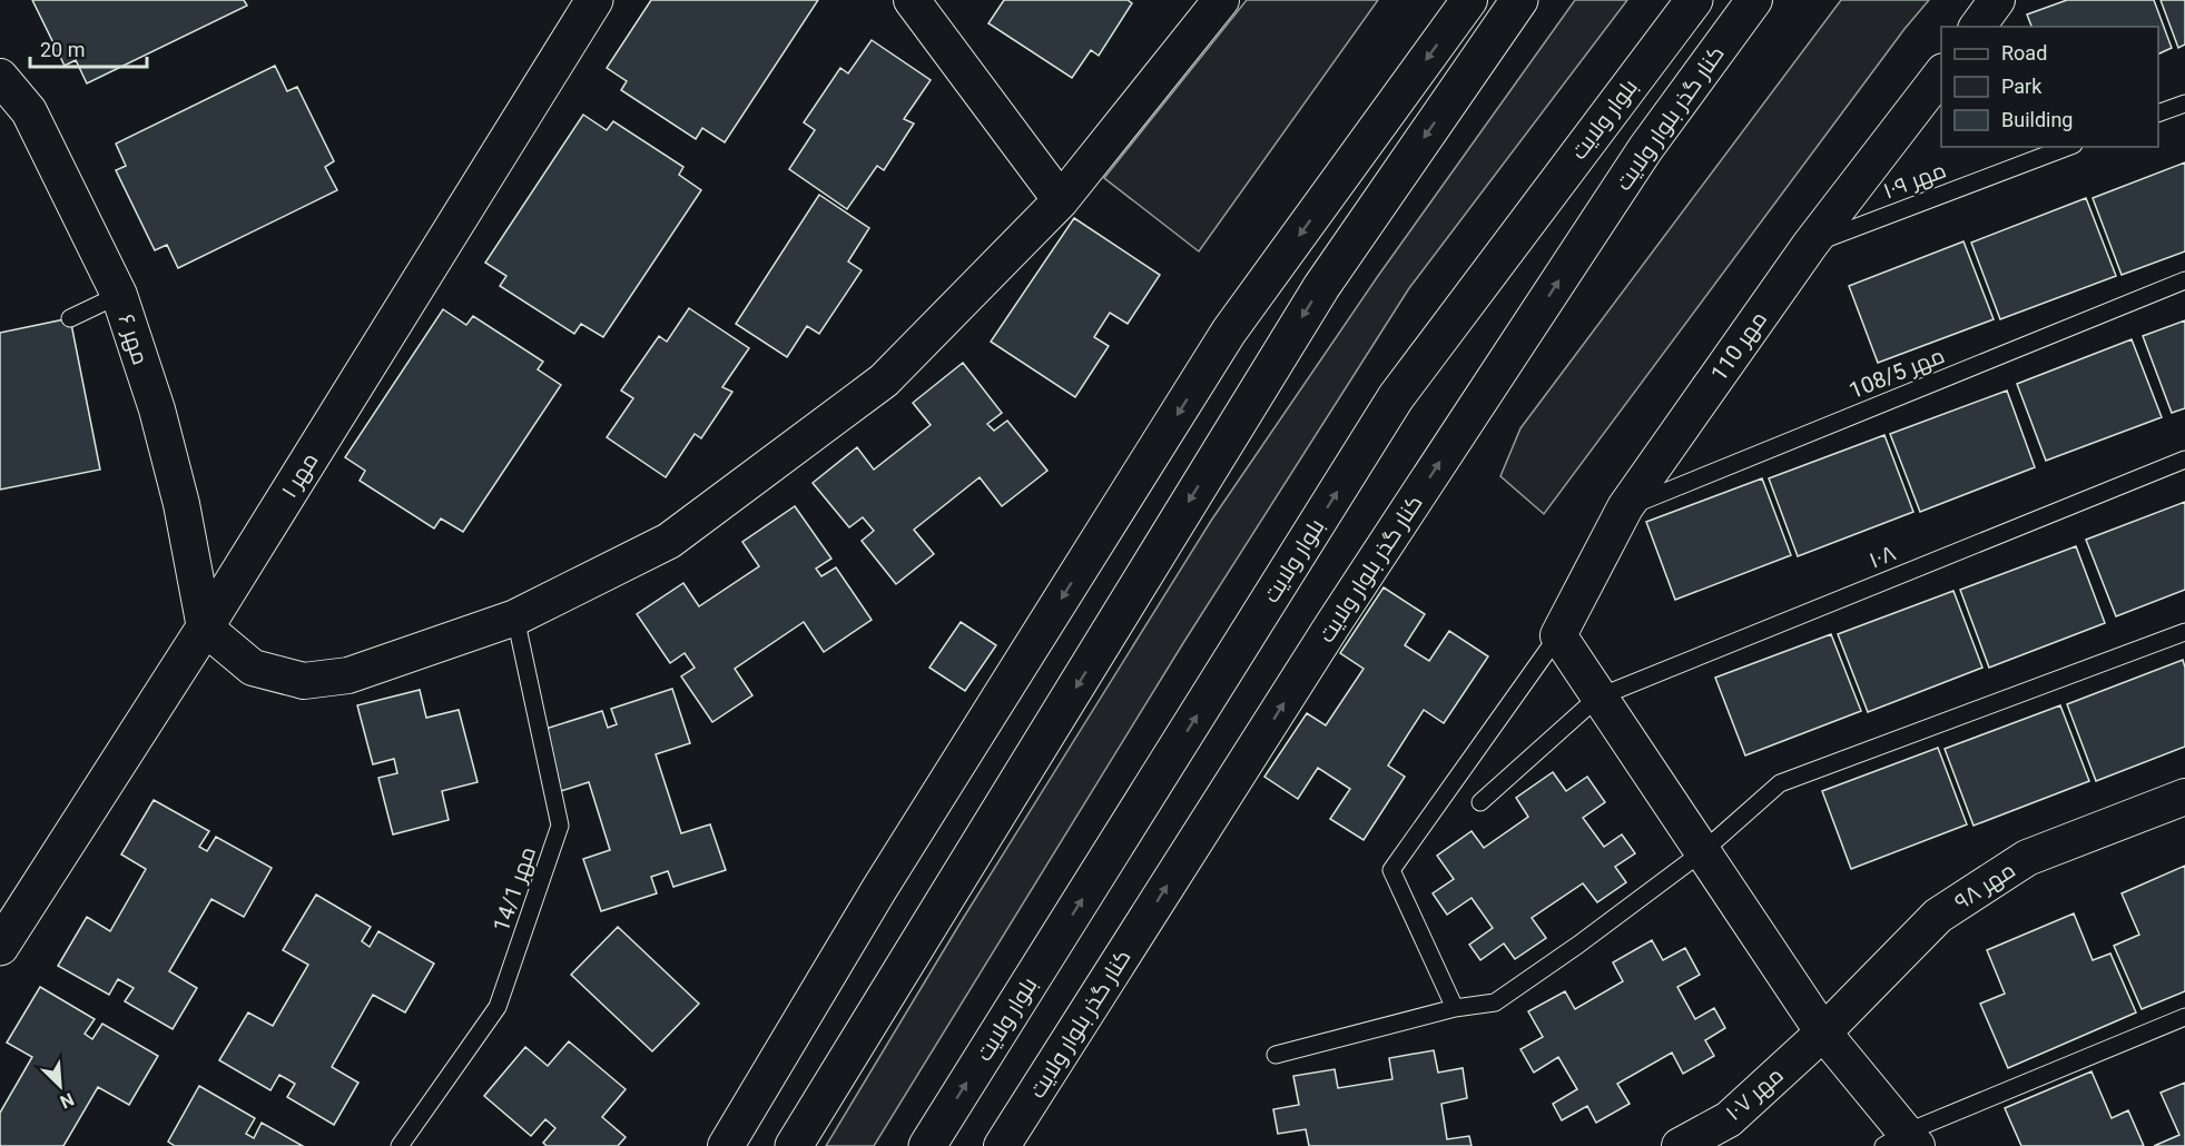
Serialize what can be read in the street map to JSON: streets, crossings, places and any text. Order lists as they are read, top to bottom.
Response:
{
  "streets": {
    "main road": ["بلوار ولایت", "مهر ۱"],
    "street": [
      "کنار گذر بلوار ولایت",
      "مهر ۶",
      "مهر 110",
      "مهر ۹۸",
      "مهر ۱۰۷"
    ],
    "lane": [
      "مهر ۱۰۹",
      "مهر 108/5",
      "۱۰۸",
      "مهر 14/1"
    ]
  },
  "crossings": [
    ["مهر ۱۰۹", "مهر 110"],
    ["مهر ۶", "مهر ۱"],
    ["مهر 110", "مهر 108/5"],
    ["مهر ۹۸", "مهر ۱۰۷"]
  ],
  "legend": ["Road", "Park", "Building"],
  "scale_bar": "20 m",
  "north": "bottom right"
}
